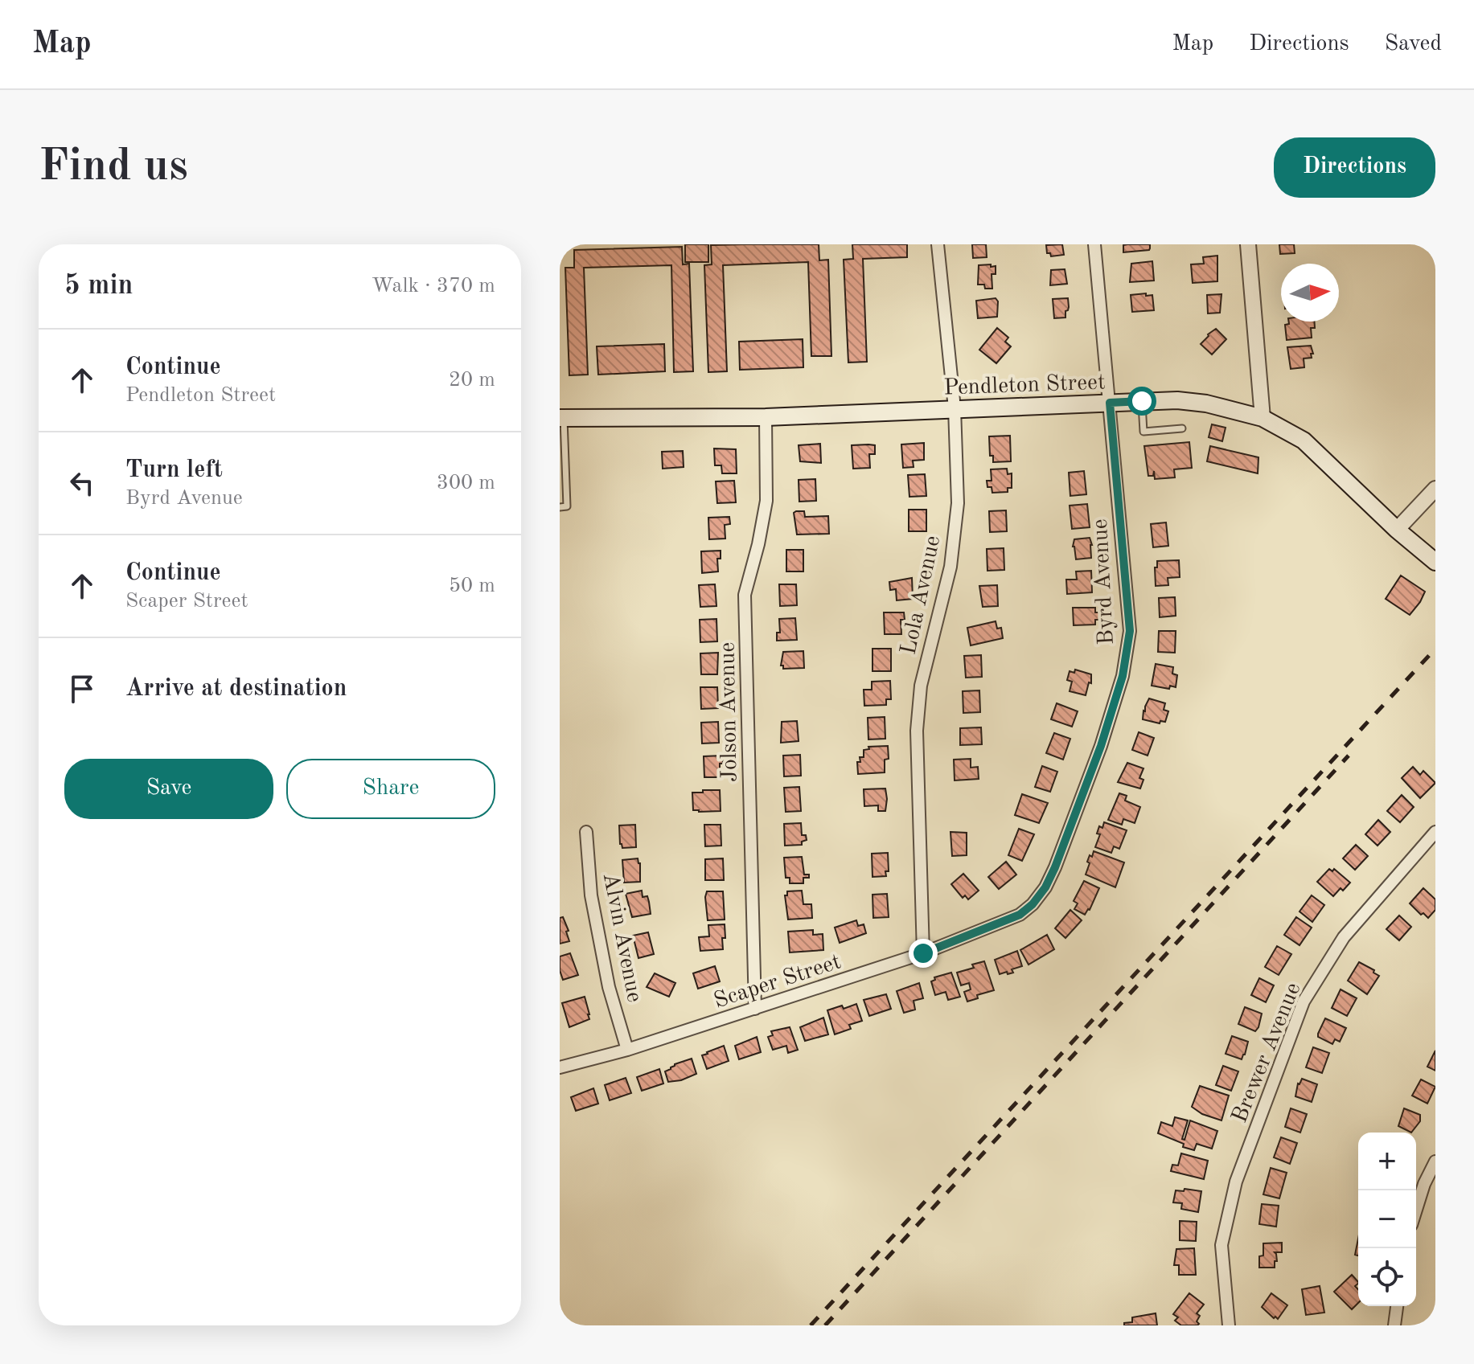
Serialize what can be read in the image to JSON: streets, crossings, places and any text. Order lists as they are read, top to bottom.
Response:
{
  "streets": {
    "main road": ["Pendleton Street"],
    "street": [
      "Byrd Avenue",
      "Lola Avenue",
      "Jolson Avenue",
      "Alvin Avenue",
      "Scaper Street",
      "Brewer Avenue"
    ]
  },
  "crossings": [
    ["Pendleton Street", "Byrd Avenue"],
    ["Pendleton Street", "Lola Avenue"],
    ["Pendleton Street", "Jolson Avenue"],
    ["Byrd Avenue", "Scaper Street"],
    ["Lola Avenue", "Scaper Street"],
    ["Jolson Avenue", "Scaper Street"],
    ["Alvin Avenue", "Scaper Street"]
  ],
  "north": "right",
  "page": {
    "header": "Map",
    "nav": ["Map", "Directions", "Saved"],
    "buttons": [
      "Directions",
      ["Save", "Share"]
    ],
    "title": "Find us",
    "heading": ["5 min", "Walk · 370 m"],
    "list": [
      ["Continue", "Pendleton Street", "20 m"],
      ["Turn left", "Byrd Avenue", "300 m"],
      ["Continue", "Scaper Street", "50 m"],
      "Arrive at destination"
    ],
    "map_buttons": ["+", "−"]
  }
}
